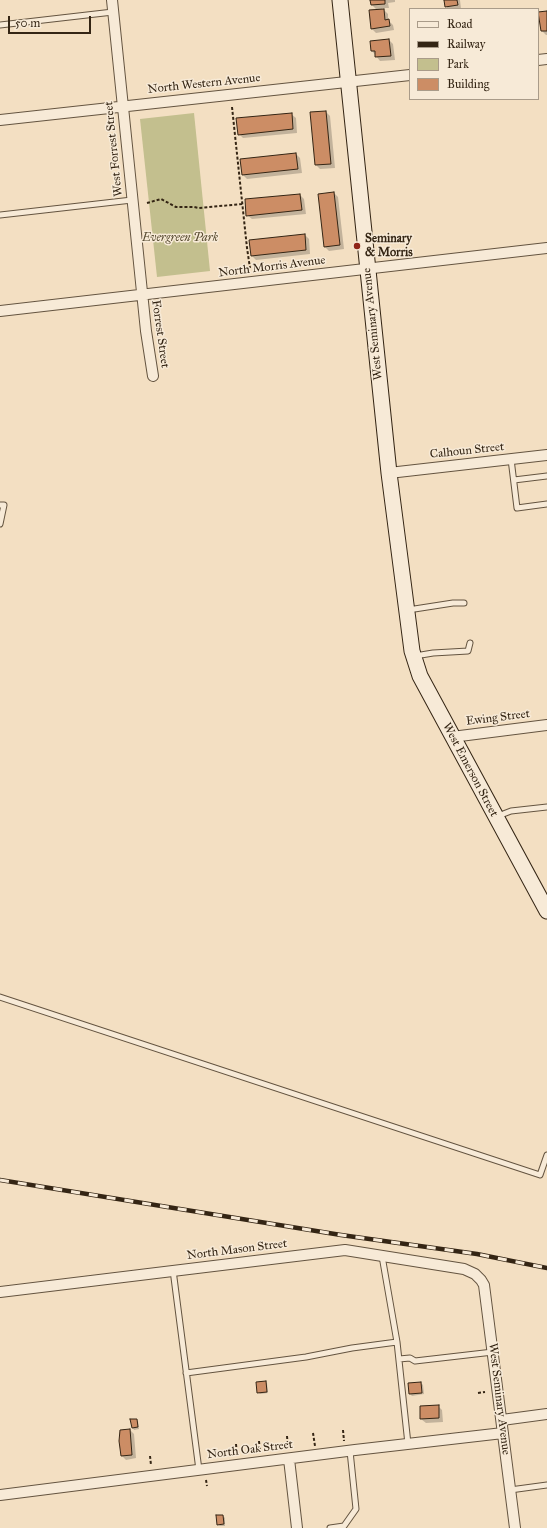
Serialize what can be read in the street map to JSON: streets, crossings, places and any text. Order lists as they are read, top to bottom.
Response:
{
  "streets": {
    "street": [
      "North Western Avenue",
      "West Forrest Street",
      "North Morris Avenue",
      "West Seminary Avenue",
      "Forrest Street",
      "Calhoun Street",
      "Ewing Street",
      "West Emerson Street",
      "North Mason Street",
      "North Oak Street"
    ]
  },
  "crossings": [
    ["North Western Avenue", "West Forrest Street"],
    ["North Western Avenue", "West Seminary Avenue"],
    ["West Forrest Street", "North Morris Avenue"],
    ["West Forrest Street", "Forrest Street"],
    ["North Morris Avenue", "West Seminary Avenue"],
    ["North Morris Avenue", "Forrest Street"],
    ["West Seminary Avenue", "Calhoun Street"],
    ["West Seminary Avenue", "West Emerson Street"],
    ["West Seminary Avenue", "North Mason Street"],
    ["West Seminary Avenue", "North Oak Street"],
    ["Ewing Street", "West Emerson Street"]
  ],
  "parks": ["Evergreen Park"],
  "places": ["Seminary & Morris"],
  "legend": [
    "Road",
    "Railway",
    "Park",
    "Building"
  ],
  "scale_bar": "50 m"
}
